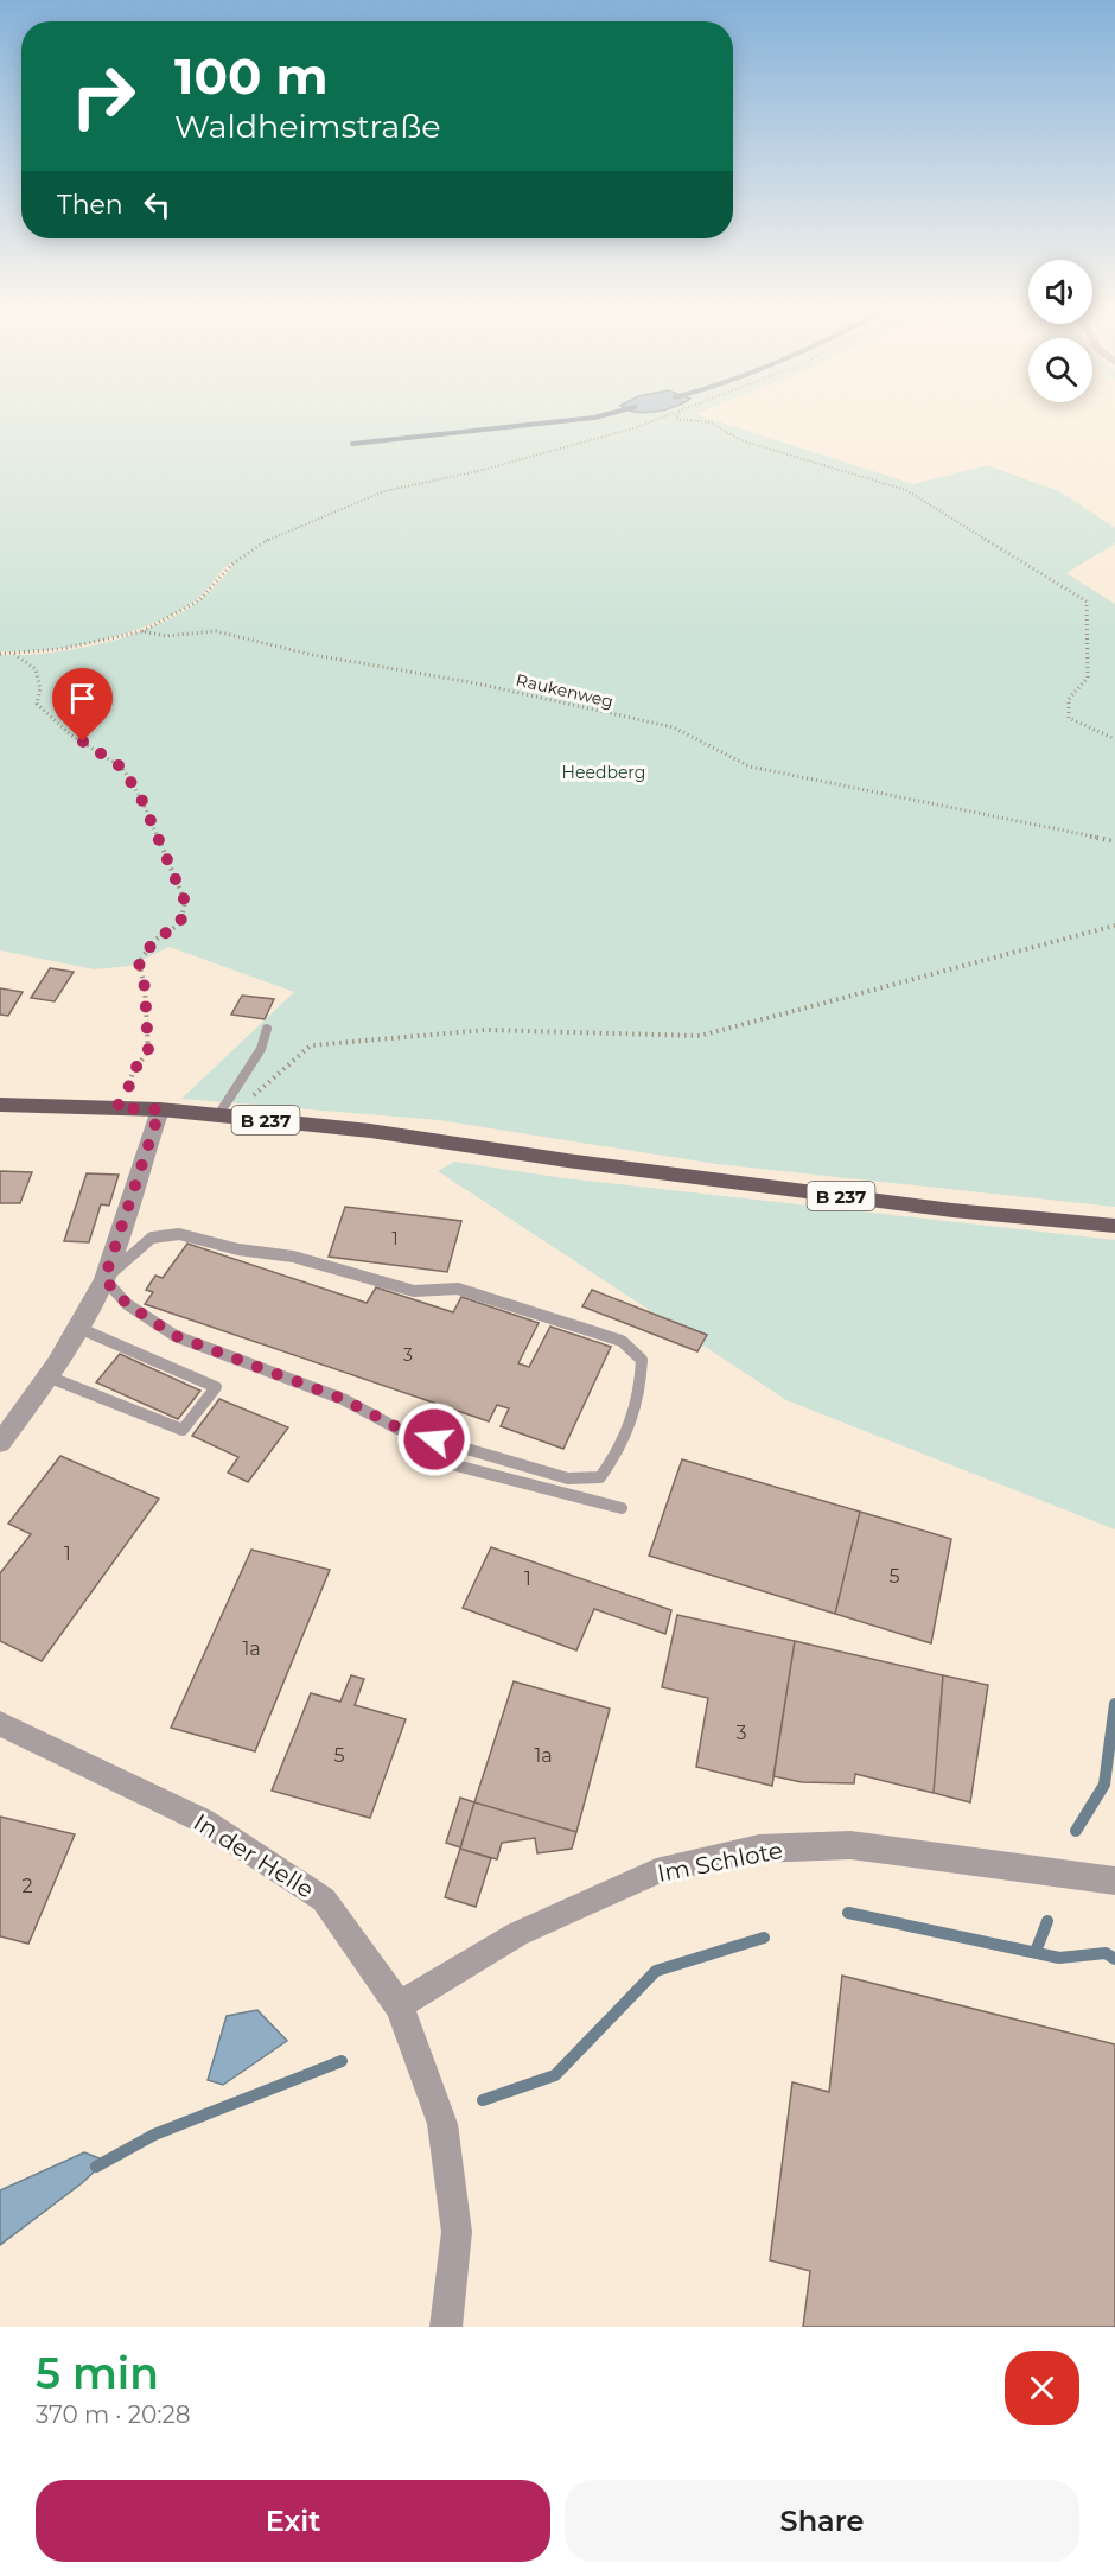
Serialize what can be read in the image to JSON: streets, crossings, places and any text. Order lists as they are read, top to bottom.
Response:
{
  "streets": {
    "main road": ["B 237"],
    "street": ["In der Helle", "Im Schlote"],
    "path": ["Raukenweg"]
  },
  "crossings": [
    ["In der Helle", "Im Schlote"]
  ],
  "parks": ["Heedberg"],
  "house_numbers": [
    "1",
    "3",
    "1",
    "5",
    "1",
    "1a",
    "3",
    "5",
    "1a",
    "2"
  ],
  "page": {
    "turn": ["100 m", "Waldheimstraße"],
    "then": "Then",
    "heading": ["5 min", "370 m · 20:28"],
    "buttons": ["Exit", "Share"]
  }
}
